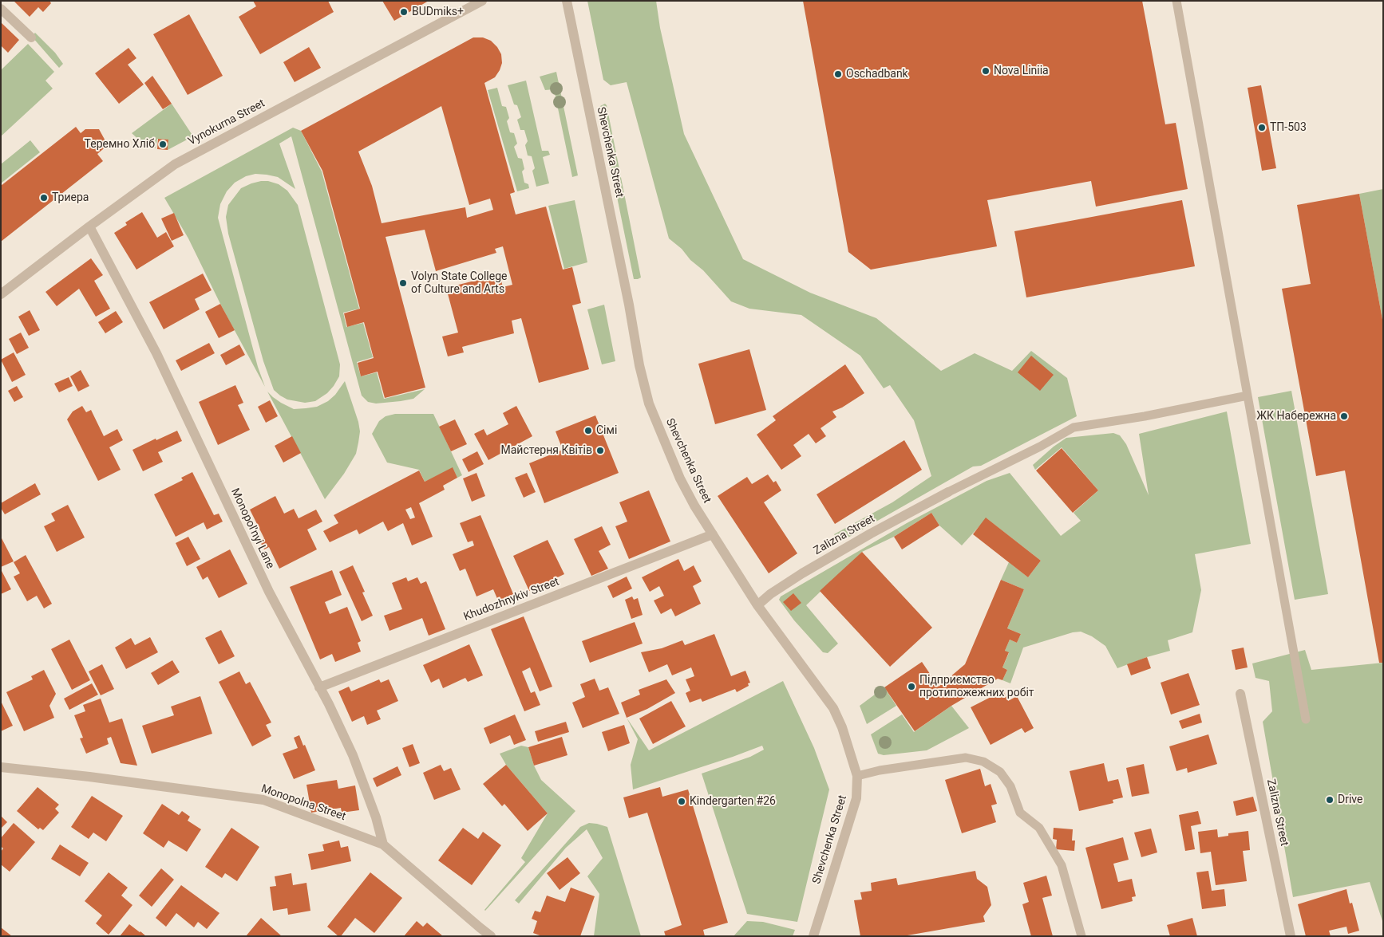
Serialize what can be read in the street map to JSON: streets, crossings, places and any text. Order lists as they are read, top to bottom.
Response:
{
  "streets": {
    "street": [
      "Vynokurna Street",
      "Shevchenka Street",
      "Monopol'nyi Lane",
      "Zalizna Street",
      "Khudozhnykiv Street",
      "Monopolna Street"
    ]
  },
  "crossings": [
    ["Vynokurna Street", "Monopol'nyi Lane"],
    ["Shevchenka Street", "Zalizna Street"],
    ["Shevchenka Street", "Khudozhnykiv Street"],
    ["Monopol'nyi Lane", "Khudozhnykiv Street"],
    ["Monopol'nyi Lane", "Monopolna Street"]
  ],
  "places": [
    "BUDmiks+",
    "Nova Liniia",
    "Oschadbank",
    "ТП-503",
    "Теремно Хліб",
    "Триера",
    "Volyn State College of Culture and Arts",
    "ЖК Набережна",
    "Сімі",
    "Майстерня Квітів",
    "Підприємство протипожежних робіт",
    "Drive",
    "Kindergarten #26"
  ]
}
